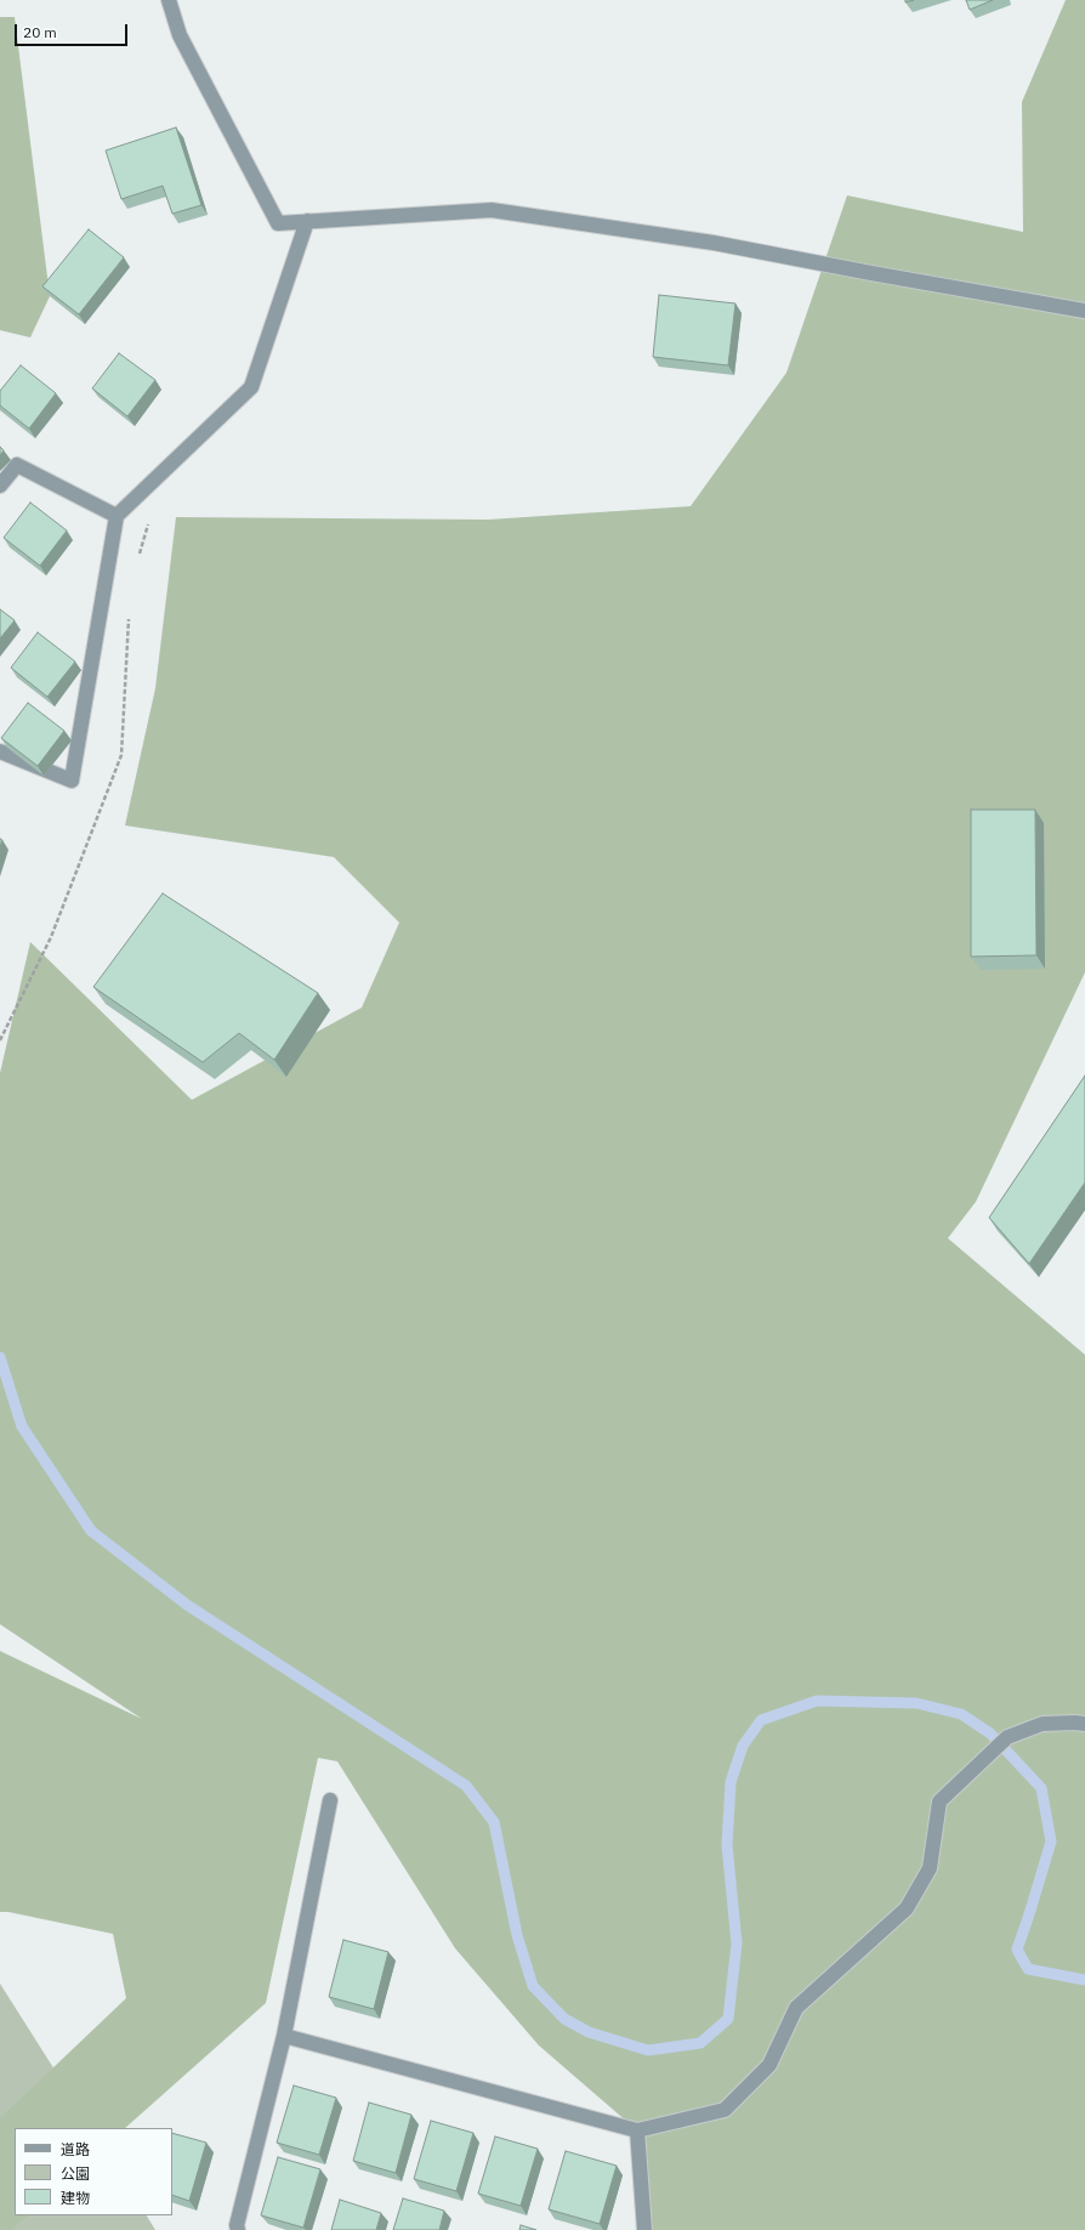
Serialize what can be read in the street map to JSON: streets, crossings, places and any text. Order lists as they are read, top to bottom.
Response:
{
  "legend": ["道路", "公園", "建物"],
  "scale_bar": "20 m"
}
